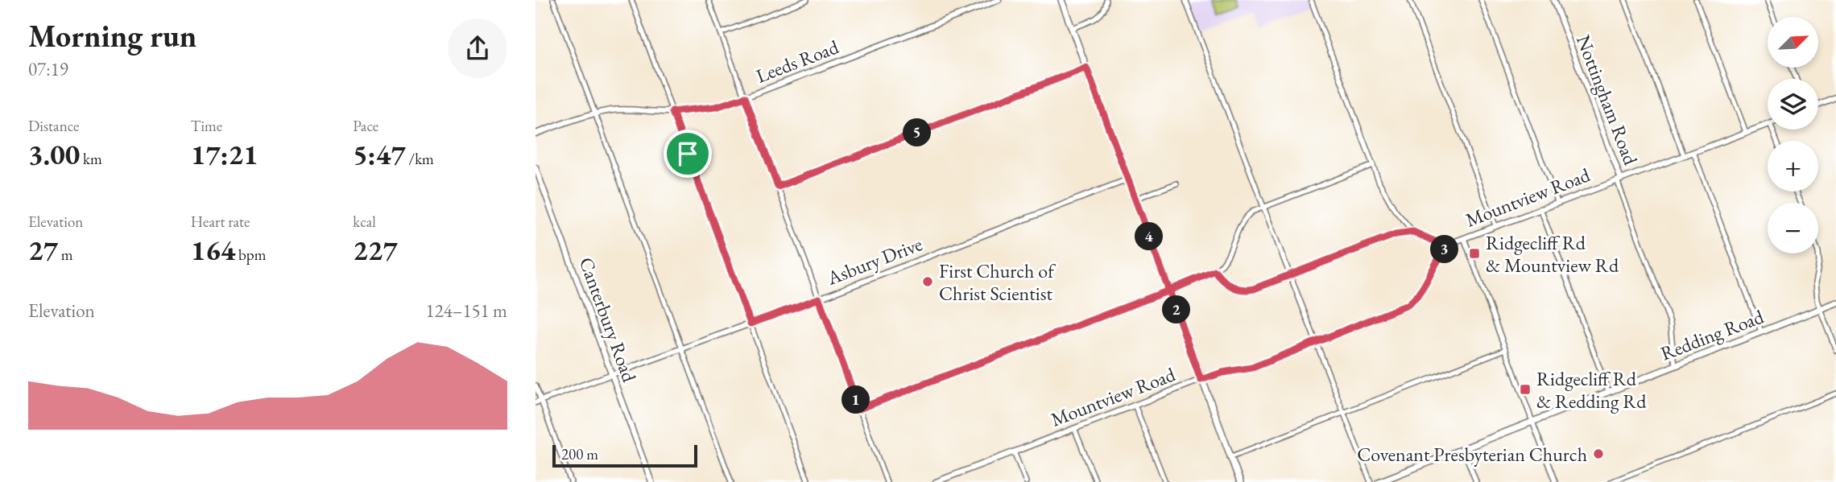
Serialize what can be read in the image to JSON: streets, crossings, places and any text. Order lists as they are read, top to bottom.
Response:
{
  "streets": {
    "main road": ["Redding Road"],
    "street": [
      "Leeds Road",
      "Nottingham Road",
      "Mountview Road",
      "Asbury Drive",
      "Canterbury Road"
    ]
  },
  "crossings": [
    ["Nottingham Road", "Mountview Road"],
    ["Asbury Drive", "Canterbury Road"]
  ],
  "places": {
    "transit": ["Ridgecliff Rd & Mountview Rd", "Ridgecliff Rd & Redding Rd"],
    "other": ["First Church of Christ Scientist", "Covenant Presbyterian Church"]
  },
  "scale_bar": "200 m",
  "north": "top right",
  "page": {
    "heading": ["Morning run", "07:19"],
    "map_buttons": ["+", "−"],
    "stats": [
      ["Distance", "3.00 km"],
      ["Time", "17:21"],
      ["Pace", "5:47 /km"],
      ["Elevation", "27 m"],
      ["Heart rate", "164 bpm"],
      ["kcal", "227"]
    ],
    "pins": [
      "5",
      "4",
      "3",
      "2",
      "1"
    ],
    "chart": ["Elevation", "124–151 m"],
    "scale": "200 m"
  }
}
